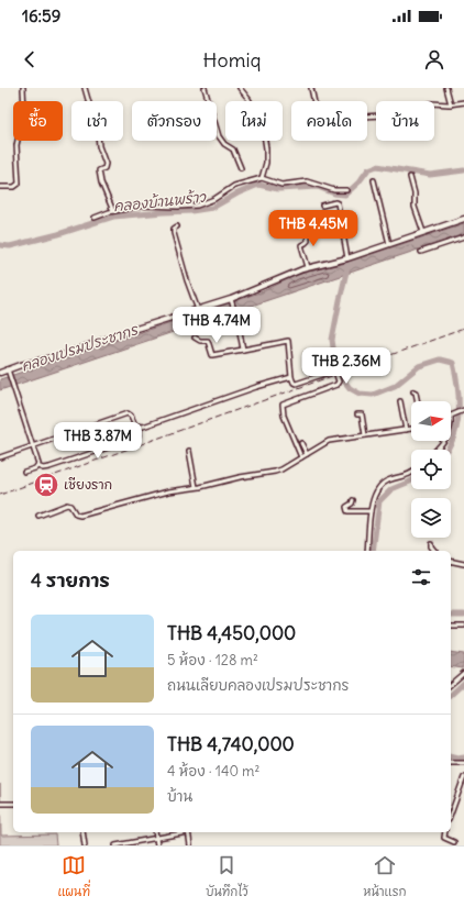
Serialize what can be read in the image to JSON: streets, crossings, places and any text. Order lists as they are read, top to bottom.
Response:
{
  "water": ["คลองบ้านพร้าว", "คลองเปรมประชากร"],
  "places": {
    "station": ["เชียงราก"]
  },
  "north": "right",
  "page": {
    "status": "16:59",
    "header": "Homiq",
    "chip": [
      "ซื้อ",
      "เช่า",
      "ตัวกรอง",
      "ใหม่",
      "คอนโด",
      "บ้าน"
    ],
    "price": [
      "THB 4.45M",
      "THB 4.74M",
      "THB 2.36M",
      "THB 3.87M"
    ],
    "heading": "4 รายการ",
    "list": [
      {
        "name": "THB 4,450,000",
        "note": "5 ห้อง · 128 m² · ถนนเลียบคลองเปรมประชากร"
      },
      {
        "name": "THB 4,740,000",
        "note": "4 ห้อง · 140 m² · บ้าน"
      }
    ],
    "tabs": ["แผนที่", "บันทึกไว้", "หน้าแรก"]
  }
}
